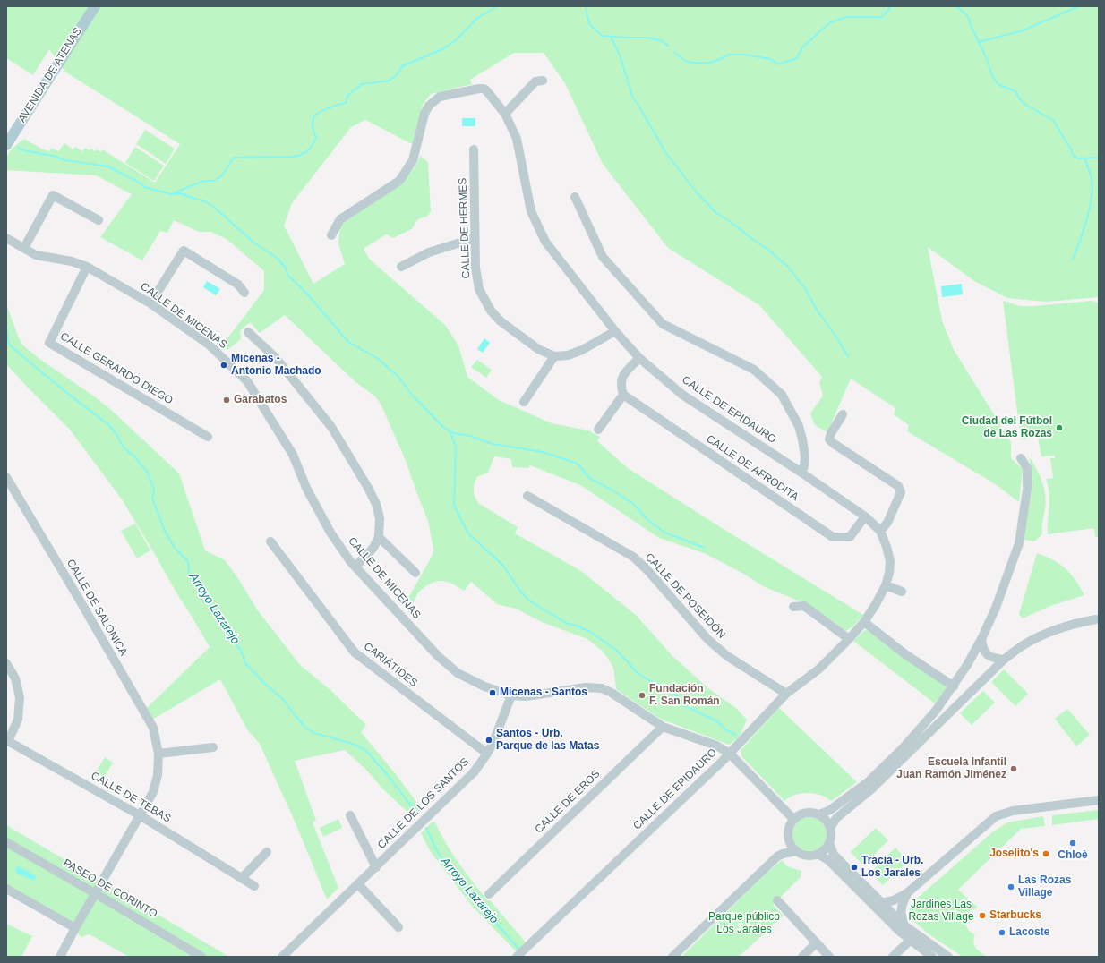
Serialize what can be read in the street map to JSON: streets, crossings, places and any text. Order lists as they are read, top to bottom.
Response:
{
  "streets": {
    "main road": ["AVENIDA DE ATENAS"],
    "street": [
      "CALLE DE HERMES",
      "CALLE DE MICENAS",
      "CALLE GERARDO DIEGO",
      "CALLE DE EPIDAURO",
      "CALLE DE AFRODITA",
      "CALLE DE POSEIDÓN",
      "CALLE DE SALÓNICA",
      "CARIÁTIDES",
      "CALLE DE TEBAS",
      "CALLE DE EROS",
      "CALLE DE LOS SANTOS",
      "PASEO DE CORINTO"
    ]
  },
  "crossings": [
    ["CALLE DE MICENAS", "CALLE GERARDO DIEGO"],
    ["CALLE DE MICENAS", "CALLE DE EPIDAURO"],
    ["CALLE DE MICENAS", "CALLE DE EROS"],
    ["CALLE DE MICENAS", "CALLE DE LOS SANTOS"],
    ["CALLE DE EPIDAURO", "CALLE DE AFRODITA"],
    ["CALLE DE EPIDAURO", "CALLE DE POSEIDÓN"],
    ["CALLE DE SALÓNICA", "CALLE DE TEBAS"],
    ["CALLE DE SALÓNICA", "PASEO DE CORINTO"],
    ["CARIÁTIDES", "CALLE DE LOS SANTOS"]
  ],
  "water": ["Arroyo Lazarejo"],
  "parks": ["Jardines Las Rozas Village", "Parque público Los Jarales"],
  "places": [
    "Micenas - Antonio Machado",
    "Garabatos",
    "Ciudad del Fútbol de Las Rozas",
    "Micenas - Santos",
    "Fundación F. San Román",
    "Santos - Urb. Parque de las Matas",
    "Escuela Infantil Juan Ramón Jiménez",
    "Chloè",
    "Joselito's",
    "Tracia - Urb. Los Jarales",
    "Las Rozas Village",
    "Starbucks",
    "Lacoste"
  ]
}
